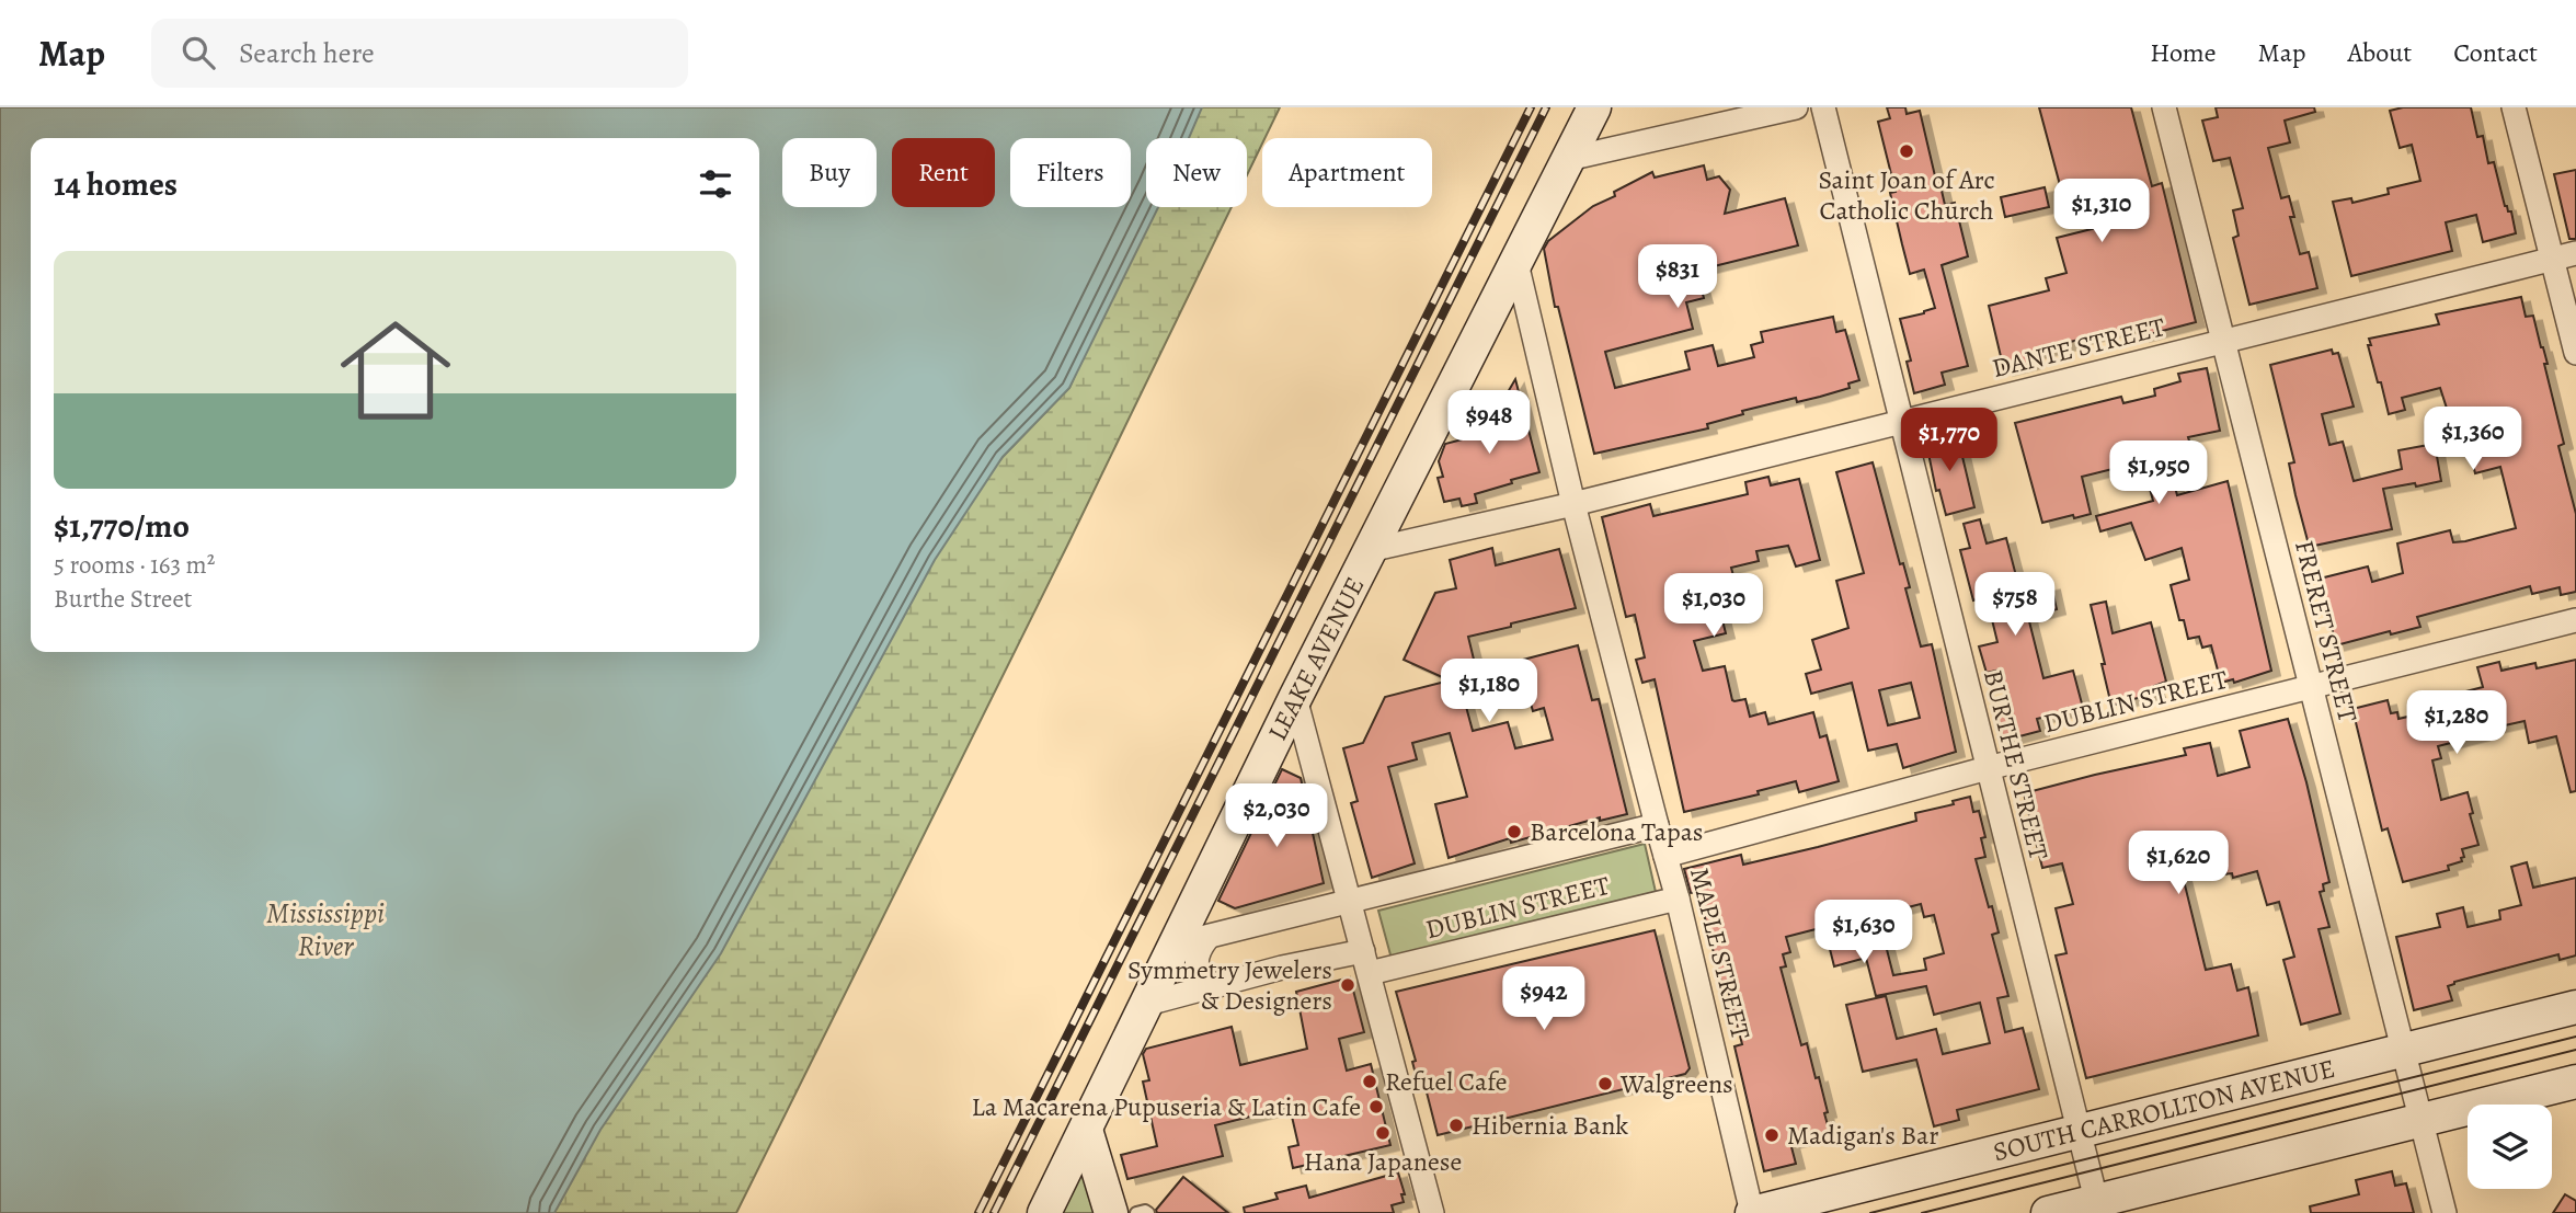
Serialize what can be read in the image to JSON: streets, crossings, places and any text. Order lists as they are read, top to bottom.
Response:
{
  "streets": {
    "main road": ["LEAKE AVENUE", "SOUTH CARROLLTON AVENUE"],
    "street": [
      "DANTE STREET",
      "FRERET STREET",
      "DUBLIN STREET",
      "BURTHE STREET",
      "MAPLE STREET"
    ]
  },
  "crossings": [
    ["DANTE STREET", "FRERET STREET"],
    ["DANTE STREET", "LEAKE AVENUE"],
    ["DANTE STREET", "BURTHE STREET"],
    ["DANTE STREET", "MAPLE STREET"],
    ["FRERET STREET", "DUBLIN STREET"],
    ["FRERET STREET", "SOUTH CARROLLTON AVENUE"],
    ["LEAKE AVENUE", "DUBLIN STREET"],
    ["LEAKE AVENUE", "MAPLE STREET"],
    ["DUBLIN STREET", "BURTHE STREET"],
    ["DUBLIN STREET", "MAPLE STREET"],
    ["BURTHE STREET", "SOUTH CARROLLTON AVENUE"],
    ["MAPLE STREET", "SOUTH CARROLLTON AVENUE"]
  ],
  "water": ["Mississippi River"],
  "places": [
    "Saint Joan of Arc Catholic Church",
    "Barcelona Tapas",
    "Symmetry Jewelers & Designers",
    "Refuel Cafe",
    "Walgreens",
    "La Macarena Pupuseria & Latin Cafe",
    "Hibernia Bank",
    "Hana Japanese",
    "Madigan's Bar"
  ],
  "page": {
    "header": "Map",
    "search": "Search here",
    "nav": [
      "Home",
      "Map",
      "About",
      "Contact"
    ],
    "chip": [
      "Buy",
      "Rent",
      "Filters",
      "New",
      "Apartment"
    ],
    "heading": "14 homes",
    "price": [
      "$1,310",
      "$831",
      "$948",
      "$1,360",
      "$1,770",
      "$1,950",
      "$758",
      "$1,030",
      "$1,180",
      "$1,280",
      "$2,030",
      "$1,620",
      "$1,630",
      "$942"
    ],
    "list": [
      {
        "name": "$1,770/mo",
        "note": "5 rooms · 163 m² · Burthe Street"
      }
    ]
  }
}
